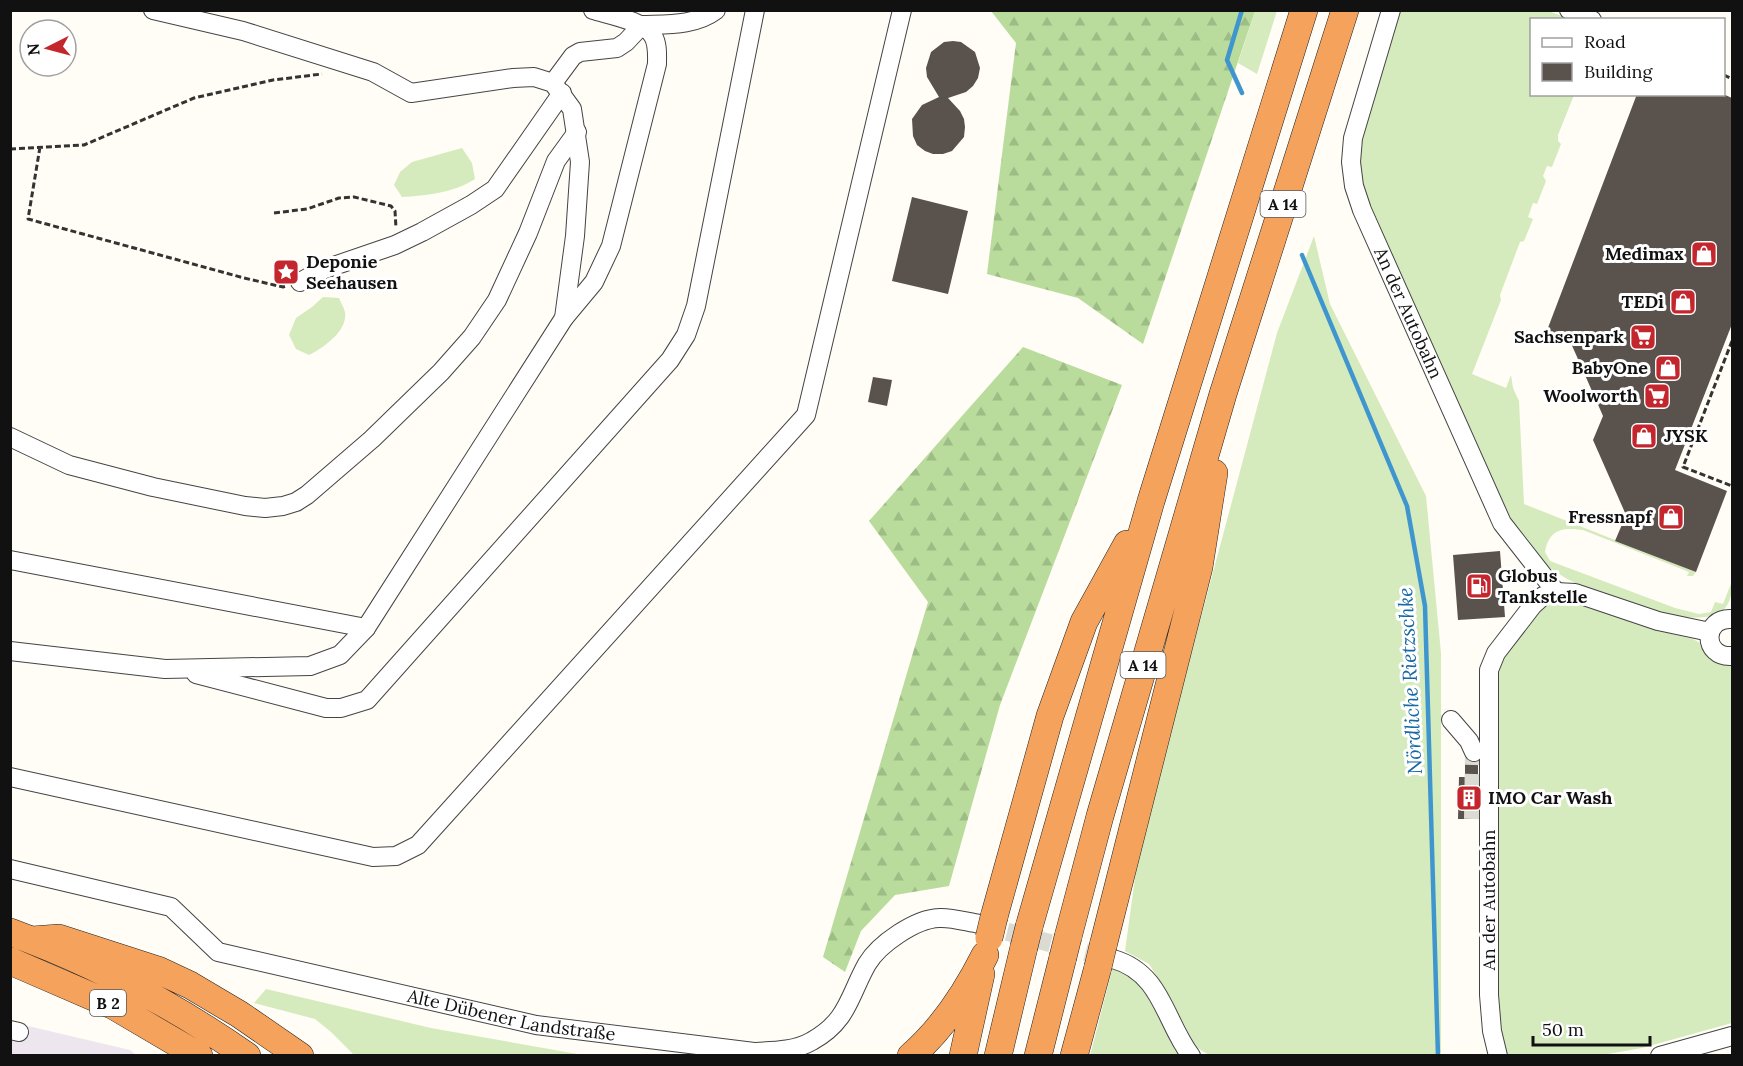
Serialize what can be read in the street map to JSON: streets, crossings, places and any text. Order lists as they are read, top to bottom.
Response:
{
  "streets": {
    "highway": ["A 14", "B 2"],
    "street": ["An der Autobahn", "Alte Dübener Landstraße"]
  },
  "water": ["Nördliche Rietzschke"],
  "places": {
    "shop": [
      "Medimax",
      "TEDi",
      "BabyOne",
      "JYSK",
      "Fressnapf"
    ],
    "place": ["Deponie Seehausen"],
    "supermarket": ["Sachsenpark", "Woolworth"],
    "fuel station": ["Globus Tankstelle"],
    "building": ["IMO Car Wash"]
  },
  "legend": ["Road", "Building"],
  "scale_bar": "50 m",
  "north": "left"
}
